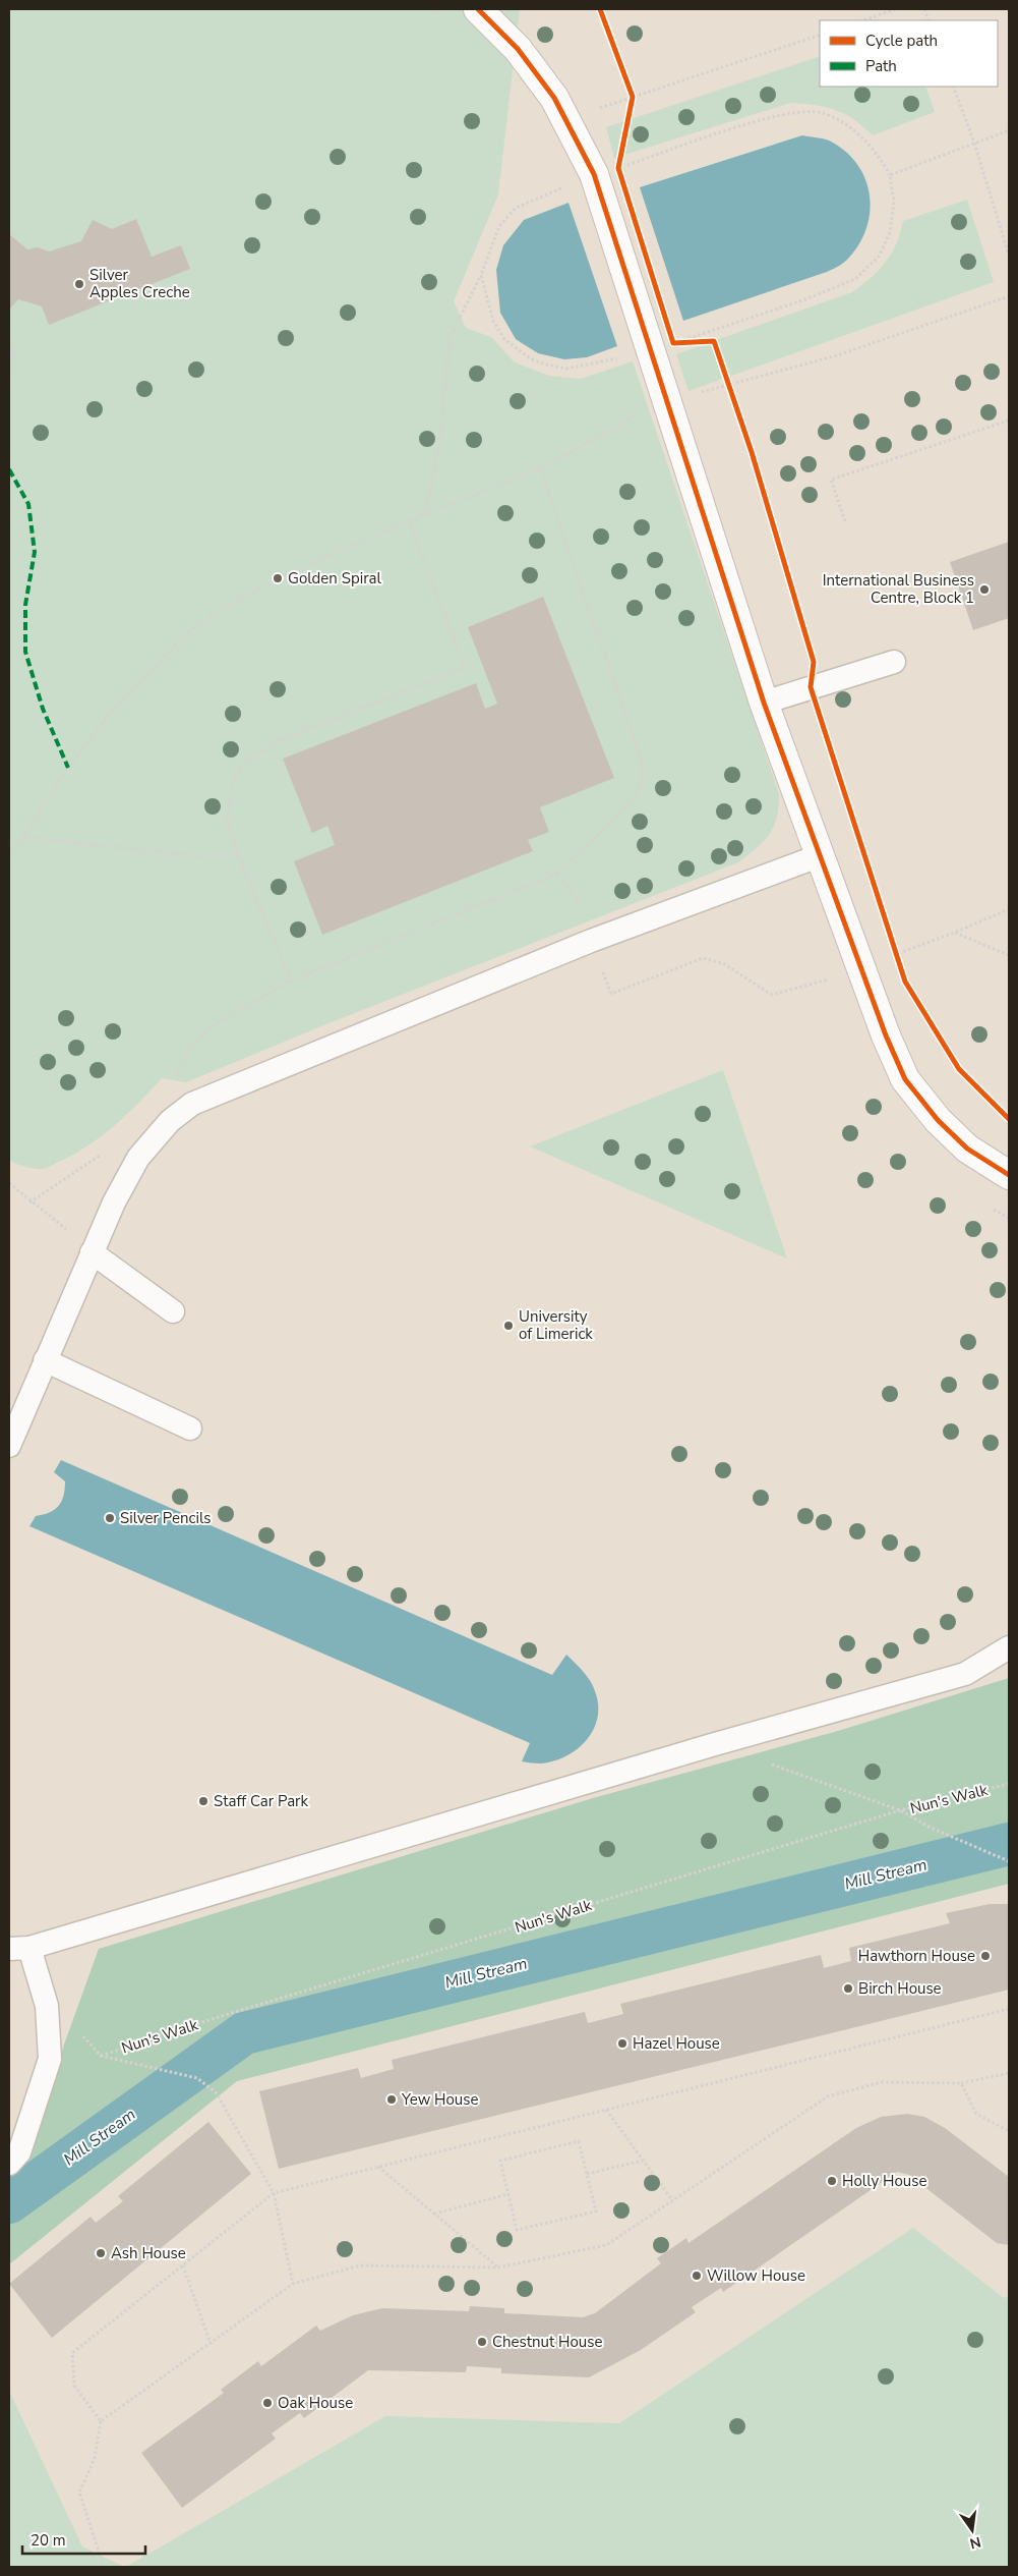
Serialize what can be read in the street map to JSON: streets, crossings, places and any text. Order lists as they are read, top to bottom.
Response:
{
  "streets": {
    "path": ["Nun's Walk"]
  },
  "water": ["Mill Stream"],
  "places": [
    "Silver Apples Creche",
    "Golden Spiral",
    "International Business Centre, Block 1",
    "University of Limerick",
    "Silver Pencils",
    "Staff Car Park",
    "Hawthorn House",
    "Birch House",
    "Hazel House",
    "Yew House",
    "Holly House",
    "Ash House",
    "Willow House",
    "Chestnut House",
    "Oak House"
  ],
  "legend": ["Cycle path", "Path"],
  "scale_bar": "20 m",
  "north": "bottom"
}
